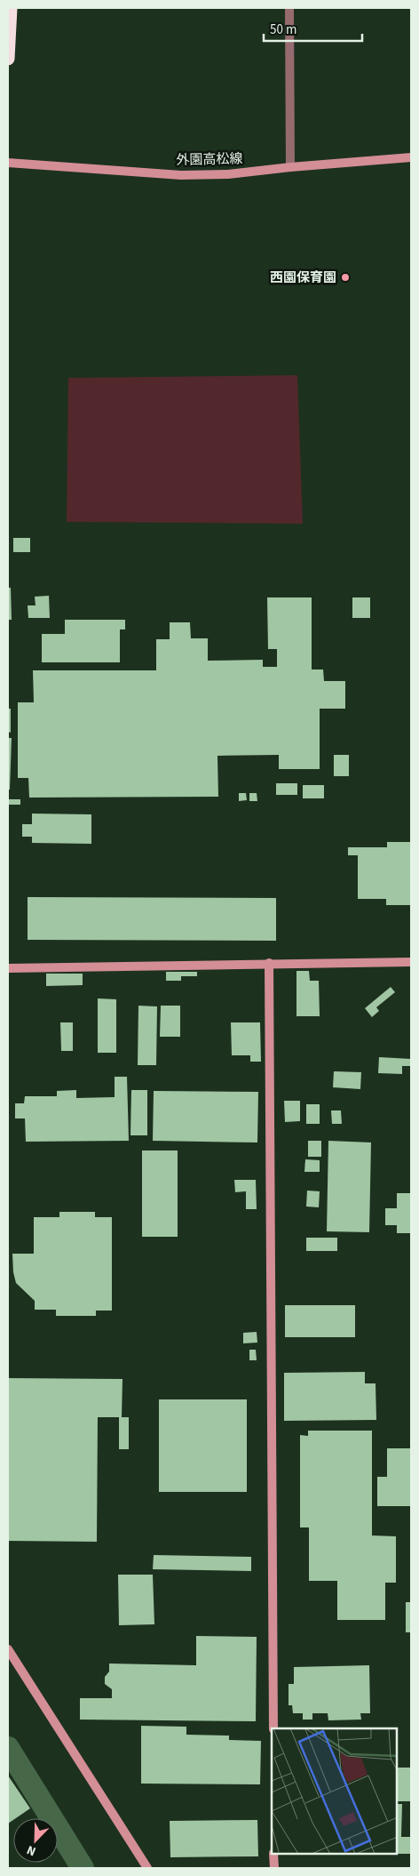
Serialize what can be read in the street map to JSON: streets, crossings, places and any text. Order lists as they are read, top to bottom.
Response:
{
  "streets": {
    "street": ["外園高松線"]
  },
  "places": ["西園保育園"],
  "scale_bar": "50 m",
  "north": "bottom left"
}
